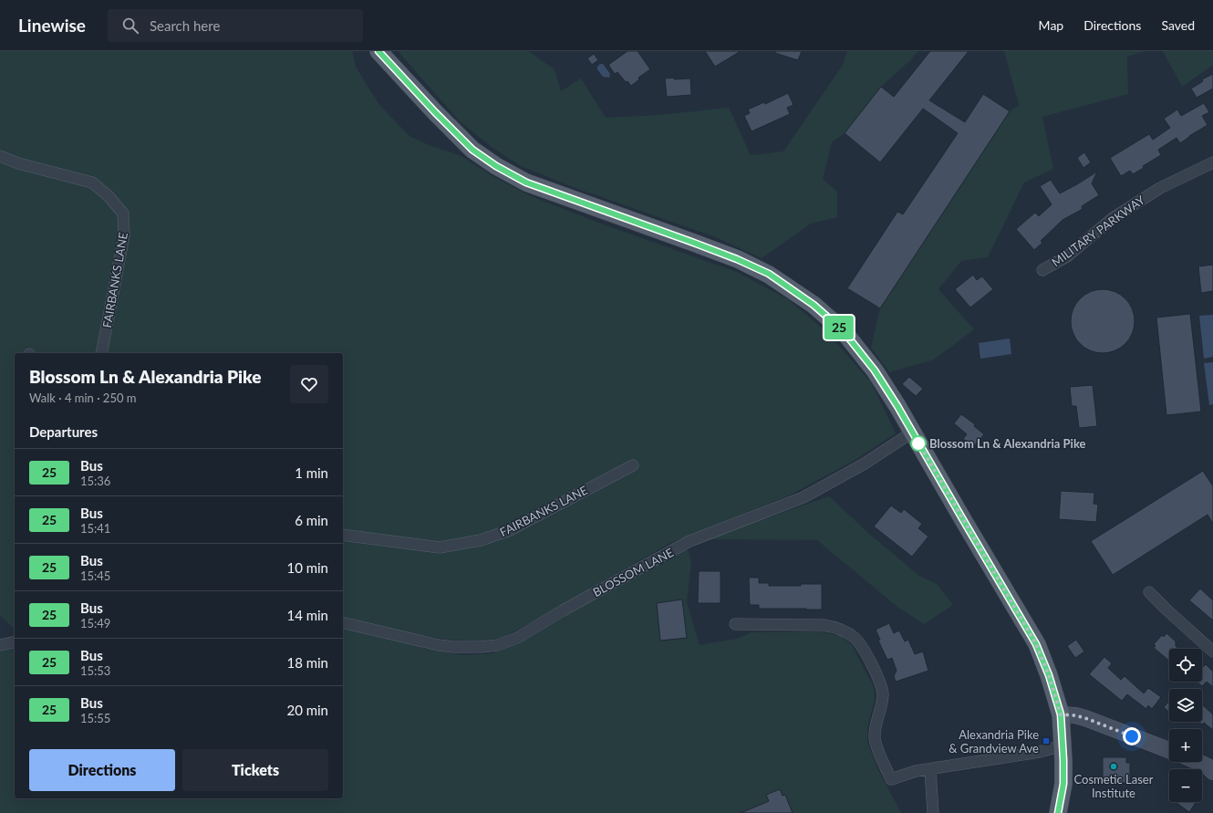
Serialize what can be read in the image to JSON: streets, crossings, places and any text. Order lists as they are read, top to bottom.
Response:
{
  "streets": {
    "street": ["MILITARY PARKWAY", "FAIRBANKS LANE", "BLOSSOM LANE"]
  },
  "places": {
    "other": ["Blossom Ln & Alexandria Pike", "Cosmetic Laser Institute"],
    "transit": ["Alexandria Pike & Grandview Ave"]
  },
  "lines": ["bus line 25"],
  "page": {
    "header": "Linewise",
    "search": "Search here",
    "nav": ["Map", "Directions", "Saved"],
    "on_map": "25",
    "heading": [
      ["Blossom Ln & Alexandria Pike", "Walk · 4 min · 250 m"],
      "Departures"
    ],
    "list": [
      {
        "mark": "25",
        "name": "Bus",
        "note": "15:36",
        "value": "1 min"
      },
      {
        "mark": "25",
        "name": "Bus",
        "note": "15:41",
        "value": "6 min"
      },
      {
        "mark": "25",
        "name": "Bus",
        "note": "15:45",
        "value": "10 min"
      },
      {
        "mark": "25",
        "name": "Bus",
        "note": "15:49",
        "value": "14 min"
      },
      {
        "mark": "25",
        "name": "Bus",
        "note": "15:53",
        "value": "18 min"
      },
      {
        "mark": "25",
        "name": "Bus",
        "note": "15:55",
        "value": "20 min"
      }
    ],
    "map_buttons": ["+", "−"],
    "buttons": ["Directions", "Tickets"]
  }
}
